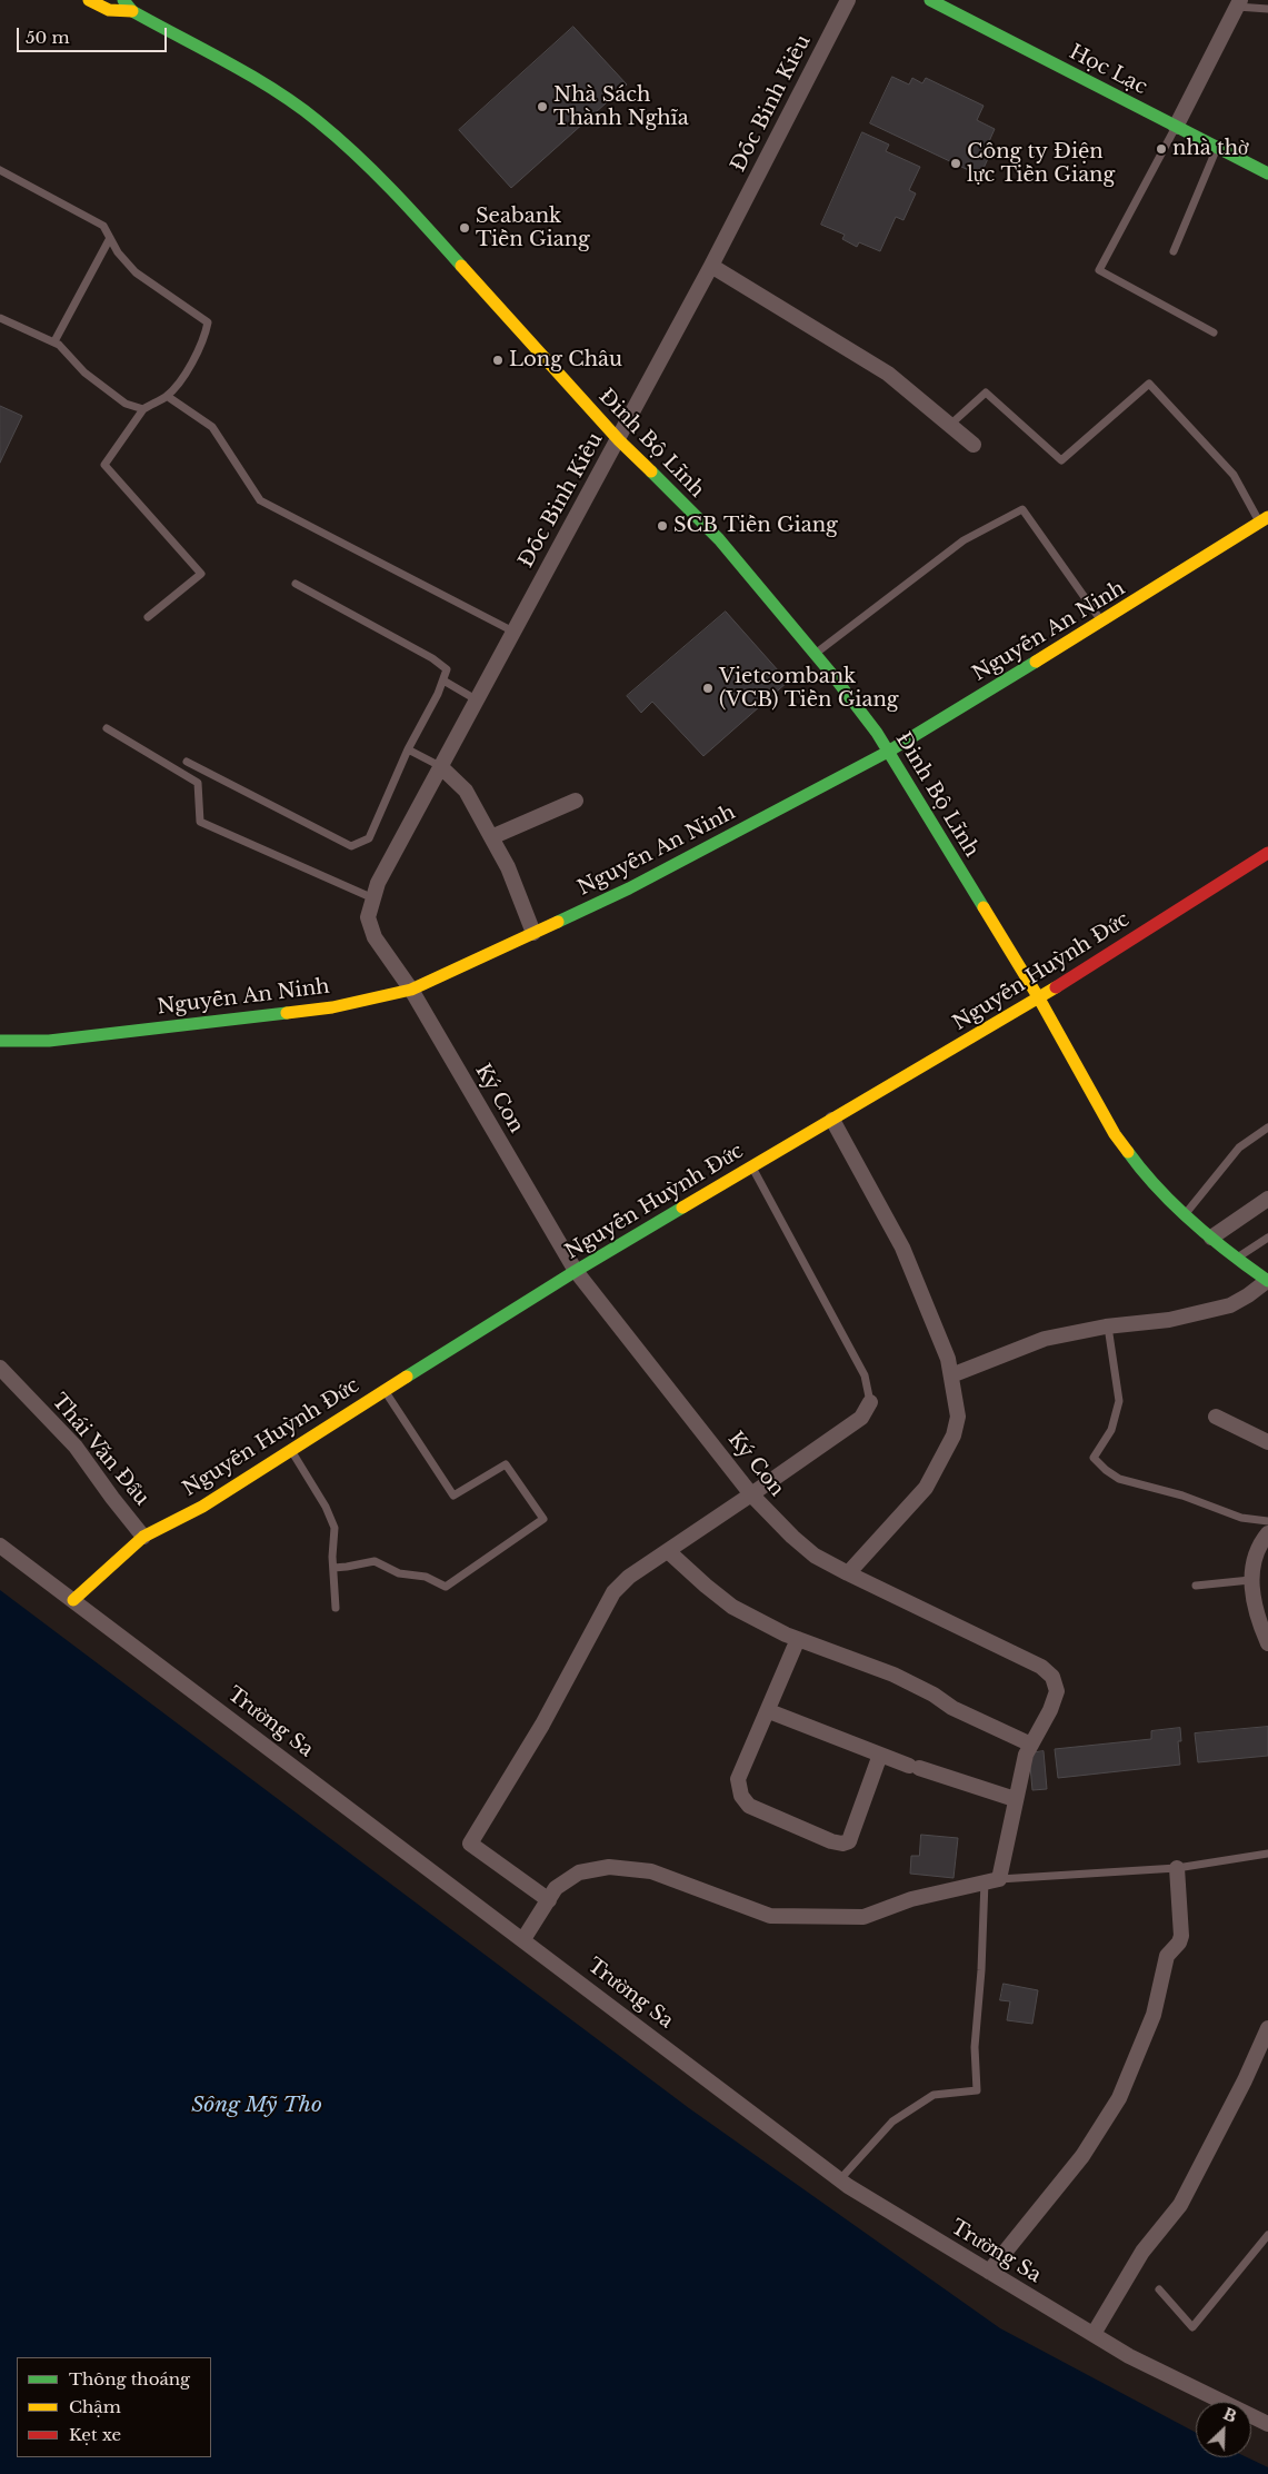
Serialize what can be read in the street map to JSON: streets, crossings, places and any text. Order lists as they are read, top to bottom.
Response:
{
  "streets": {
    "street": [
      "Học Lạc",
      "Đốc Binh Kiều",
      "Đinh Bộ Lĩnh",
      "Nguyễn An Ninh",
      "Nguyễn Huỳnh Đức",
      "Ký Con",
      "Thái Văn Đẩu",
      "Trường Sa"
    ]
  },
  "crossings": [
    ["Đốc Binh Kiều", "Đinh Bộ Lĩnh"],
    ["Đốc Binh Kiều", "Nguyễn An Ninh"],
    ["Đốc Binh Kiều", "Ký Con"],
    ["Đinh Bộ Lĩnh", "Nguyễn An Ninh"],
    ["Đinh Bộ Lĩnh", "Nguyễn Huỳnh Đức"],
    ["Nguyễn An Ninh", "Ký Con"],
    ["Nguyễn Huỳnh Đức", "Ký Con"],
    ["Nguyễn Huỳnh Đức", "Thái Văn Đẩu"],
    ["Nguyễn Huỳnh Đức", "Trường Sa"]
  ],
  "water": ["Sông Mỹ Tho"],
  "places": [
    "Nhà Sách Thành Nghĩa",
    "nhà thờ",
    "Công ty Điện lực Tiền Giang",
    "Seabank Tiền Giang",
    "Long Châu",
    "SCB Tiền Giang",
    "Vietcombank (VCB) Tiền Giang"
  ],
  "legend": ["Thông thoáng", "Chậm", "Kẹt xe"],
  "scale_bar": "50 m",
  "north": "top right"
}
